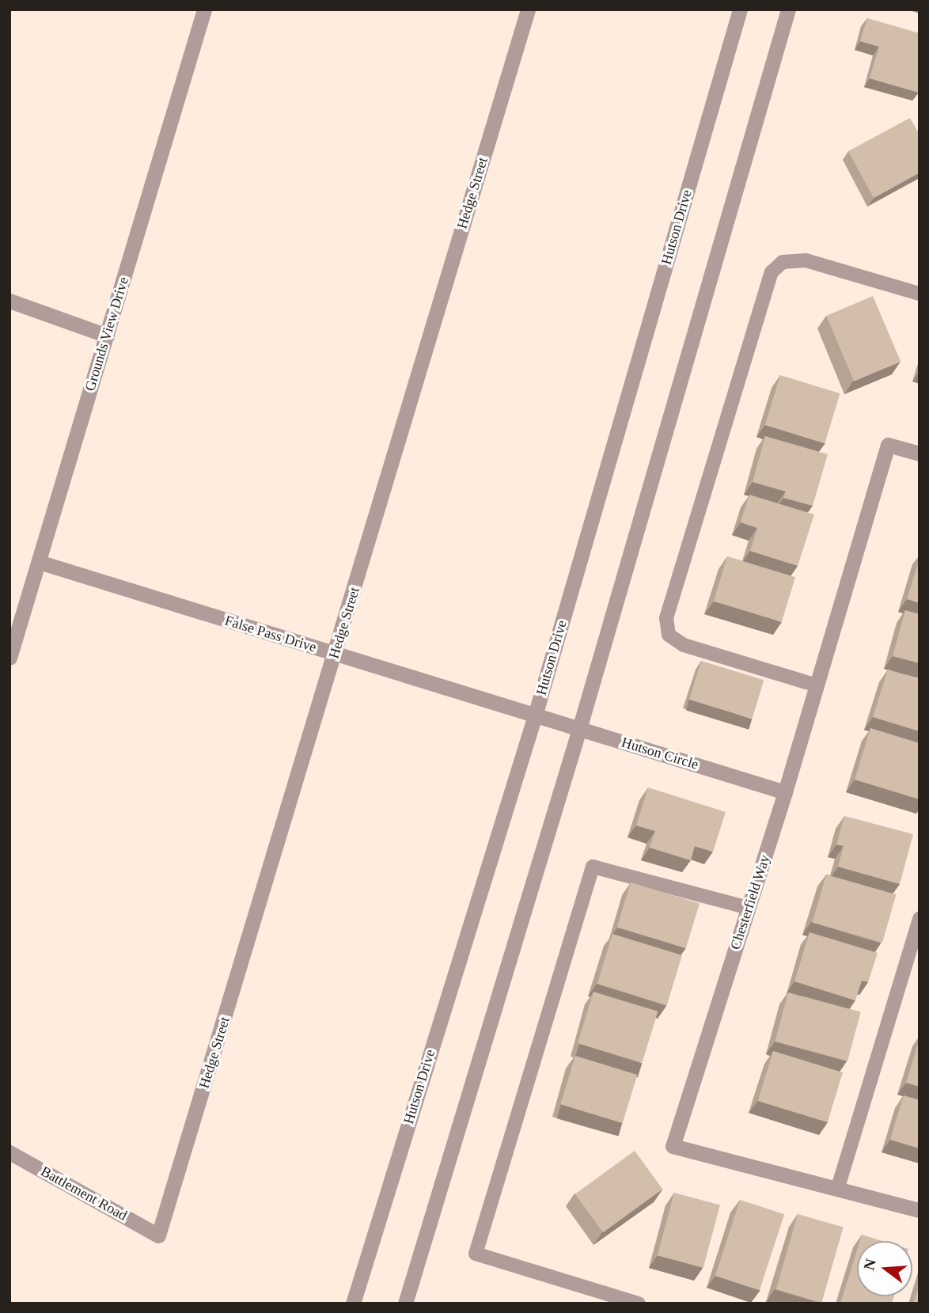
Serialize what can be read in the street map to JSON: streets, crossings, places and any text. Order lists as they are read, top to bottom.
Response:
{
  "streets": {
    "street": [
      "Hedge Street",
      "Hutson Drive",
      "Grounds View Drive",
      "False Pass Drive",
      "Hutson Circle",
      "Chesterfield Way",
      "Battlement Road"
    ]
  },
  "crossings": [
    ["Hedge Street", "False Pass Drive"],
    ["Hedge Street", "Battlement Road"],
    ["Hutson Drive", "False Pass Drive"],
    ["Hutson Drive", "Hutson Circle"],
    ["Grounds View Drive", "False Pass Drive"],
    ["False Pass Drive", "Hutson Circle"],
    ["Hutson Circle", "Chesterfield Way"]
  ],
  "north": "left"
}
